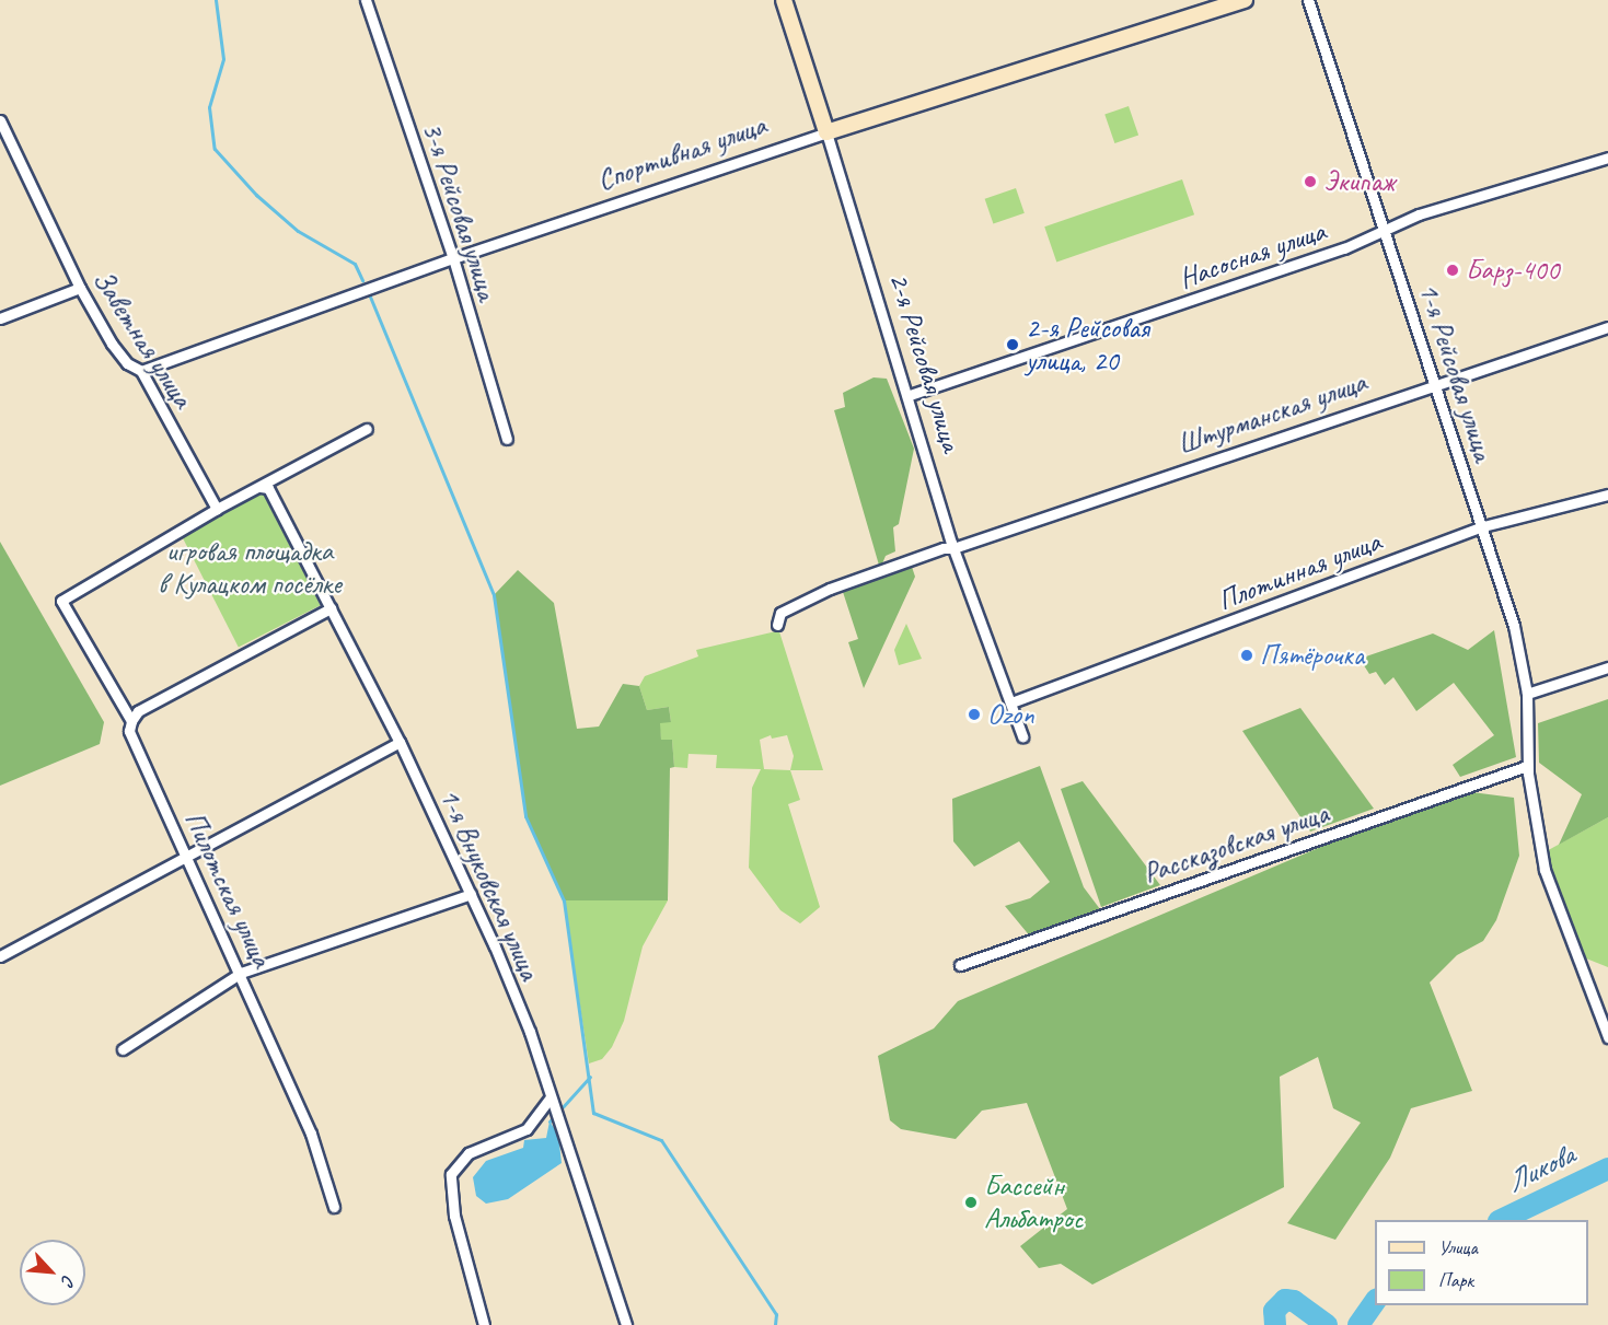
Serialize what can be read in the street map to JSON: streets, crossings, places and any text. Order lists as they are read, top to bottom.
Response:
{
  "streets": {
    "street": [
      "Спортивная улица",
      "3-я Рейсовая улица",
      "Насосная улица",
      "Заветная улица",
      "2-я Рейсовая улица",
      "1-я Рейсовая улица",
      "Штурманская улица",
      "Плотинная улица",
      "Рассказовская улица",
      "1-я Внуковская улица",
      "Пилотская улица"
    ]
  },
  "crossings": [
    ["Спортивная улица", "3-я Рейсовая улица"],
    ["Спортивная улица", "Заветная улица"],
    ["Спортивная улица", "2-я Рейсовая улица"],
    ["Насосная улица", "2-я Рейсовая улица"],
    ["Насосная улица", "1-я Рейсовая улица"],
    ["Заветная улица", "Пилотская улица"],
    ["2-я Рейсовая улица", "Штурманская улица"],
    ["2-я Рейсовая улица", "Плотинная улица"],
    ["1-я Рейсовая улица", "Штурманская улица"],
    ["1-я Рейсовая улица", "Плотинная улица"],
    ["1-я Рейсовая улица", "Рассказовская улица"]
  ],
  "water": ["Ликова"],
  "parks": ["игровая площадка в Кулацком посёлке"],
  "places": [
    "Экипаж",
    "Барз-400",
    "2-я Рейсовая улица, 20",
    "Пятёрочка",
    "Ozon",
    "Бассейн Альбатрос"
  ],
  "legend": ["Улица", "Парк"],
  "north": "bottom right"
}
